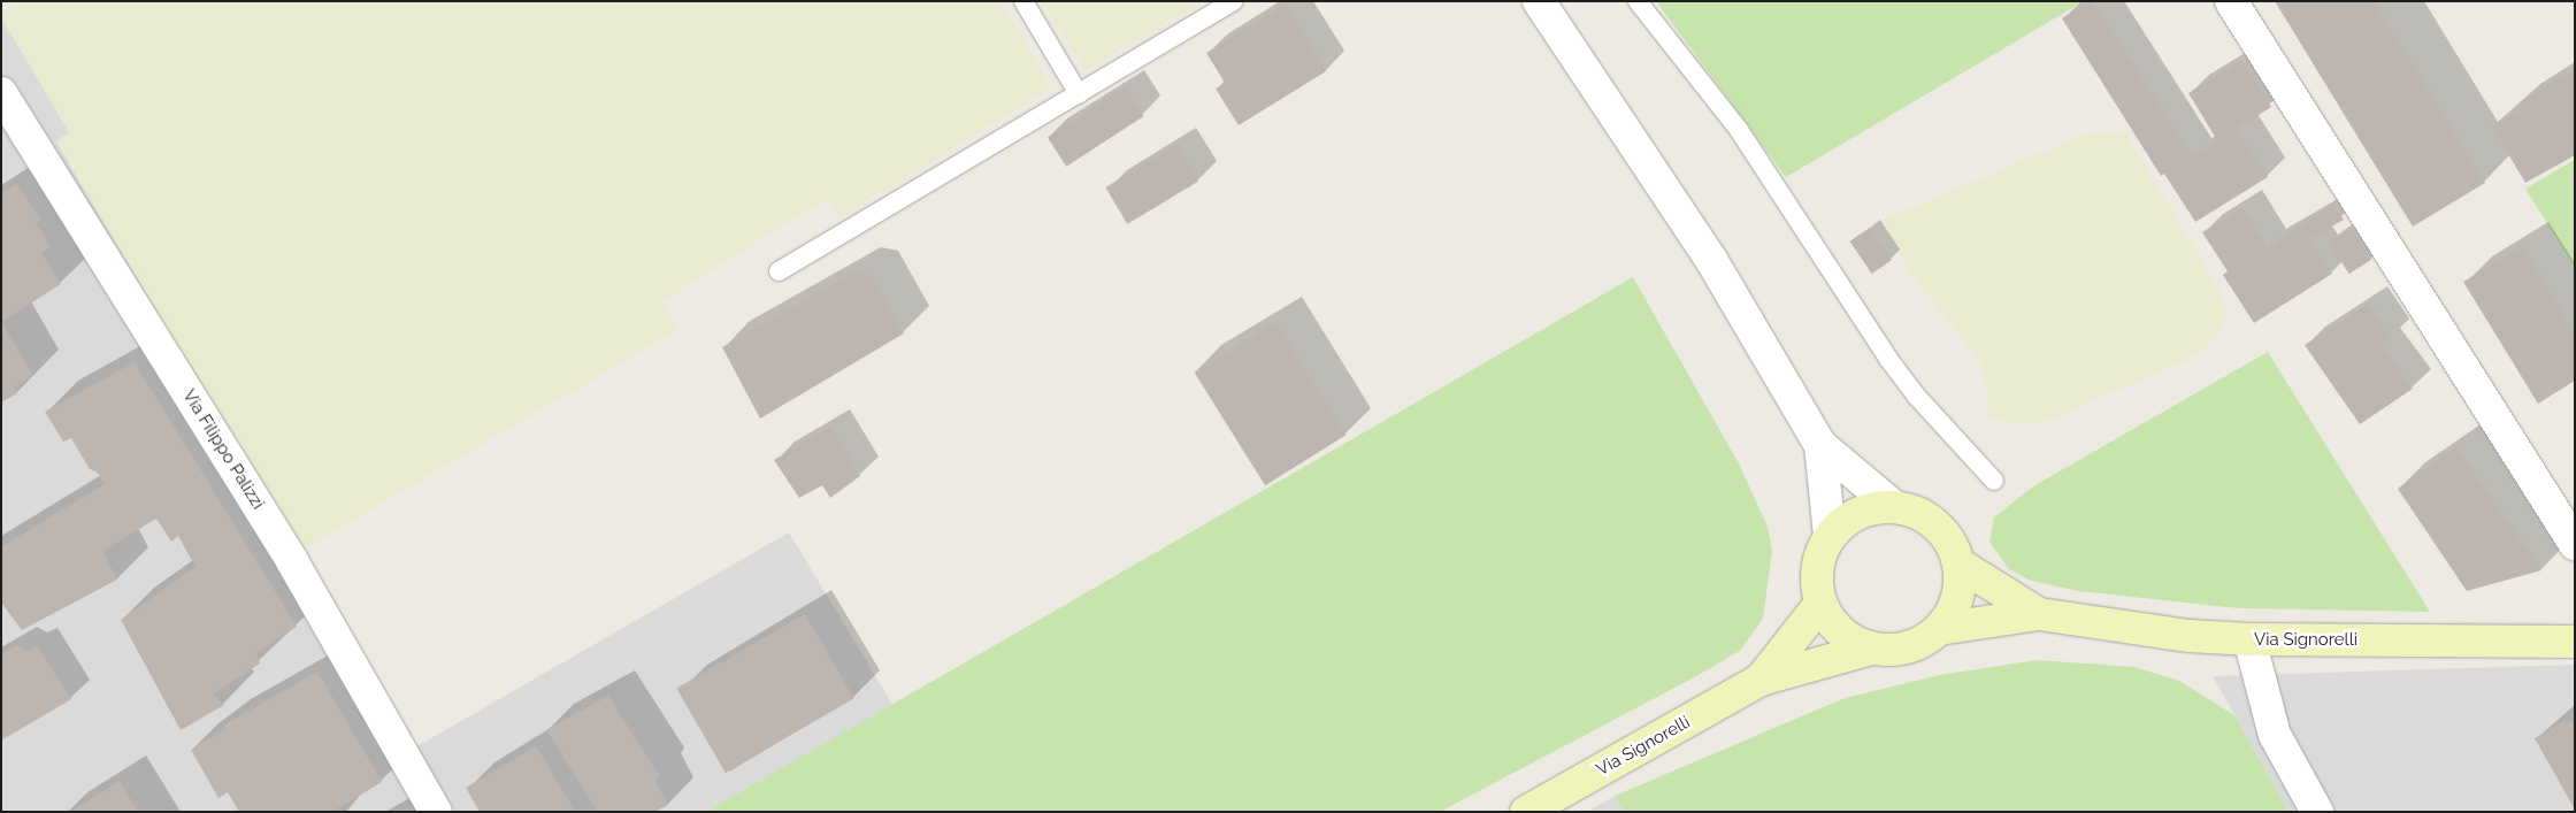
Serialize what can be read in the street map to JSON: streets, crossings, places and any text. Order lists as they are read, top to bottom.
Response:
{
  "streets": {
    "street": ["Via Filippo Palizzi", "Via Signorelli"]
  }
}
